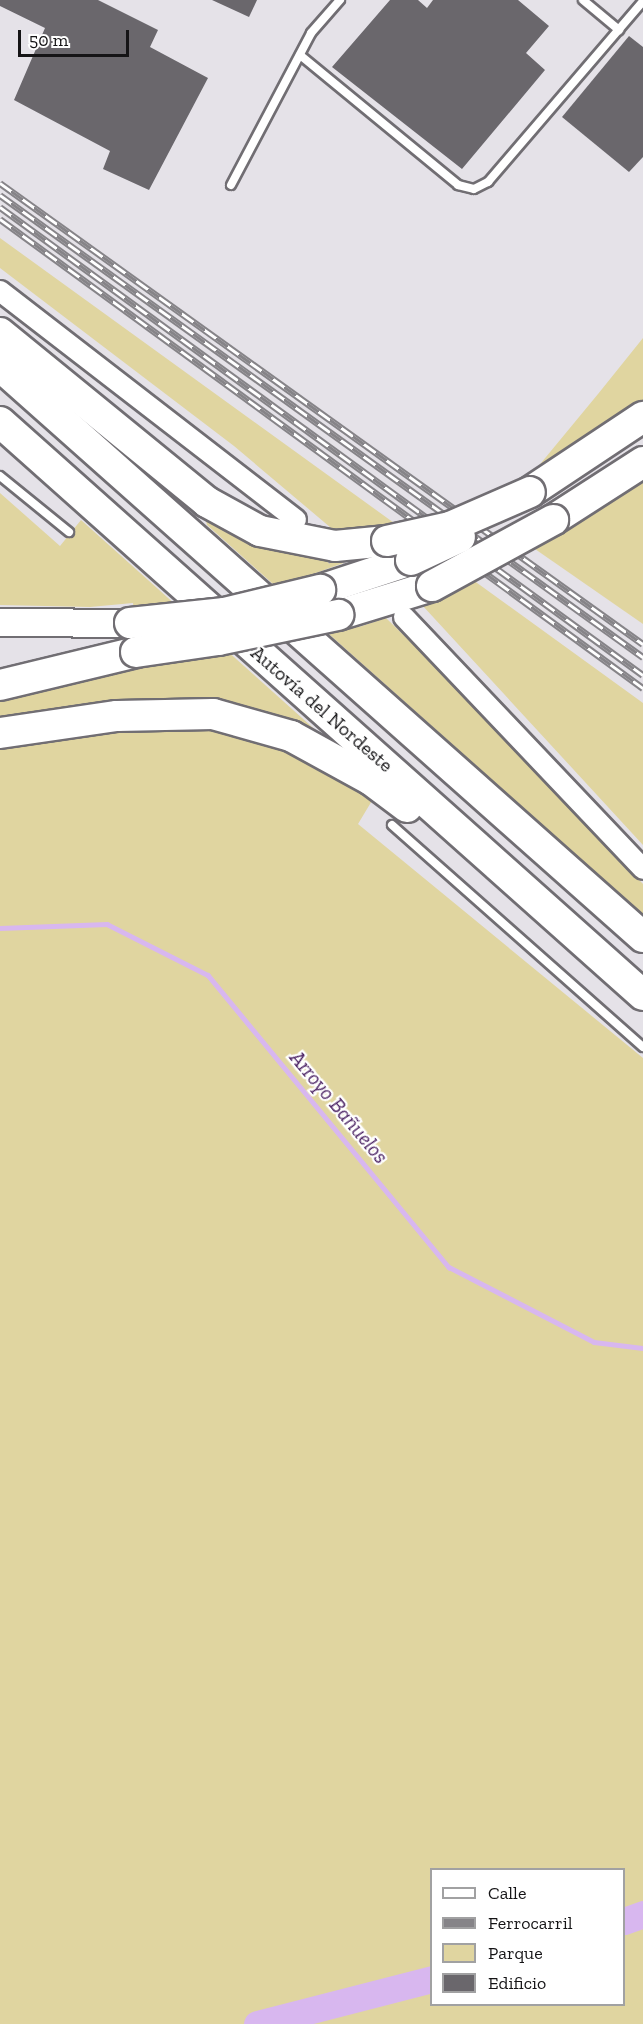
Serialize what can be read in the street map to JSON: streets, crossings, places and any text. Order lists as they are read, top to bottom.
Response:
{
  "streets": {
    "highway": ["Autovía del Nordeste"]
  },
  "water": ["Arroyo Bañuelos"],
  "legend": [
    "Calle",
    "Ferrocarril",
    "Parque",
    "Edificio"
  ],
  "scale_bar": "50 m"
}
